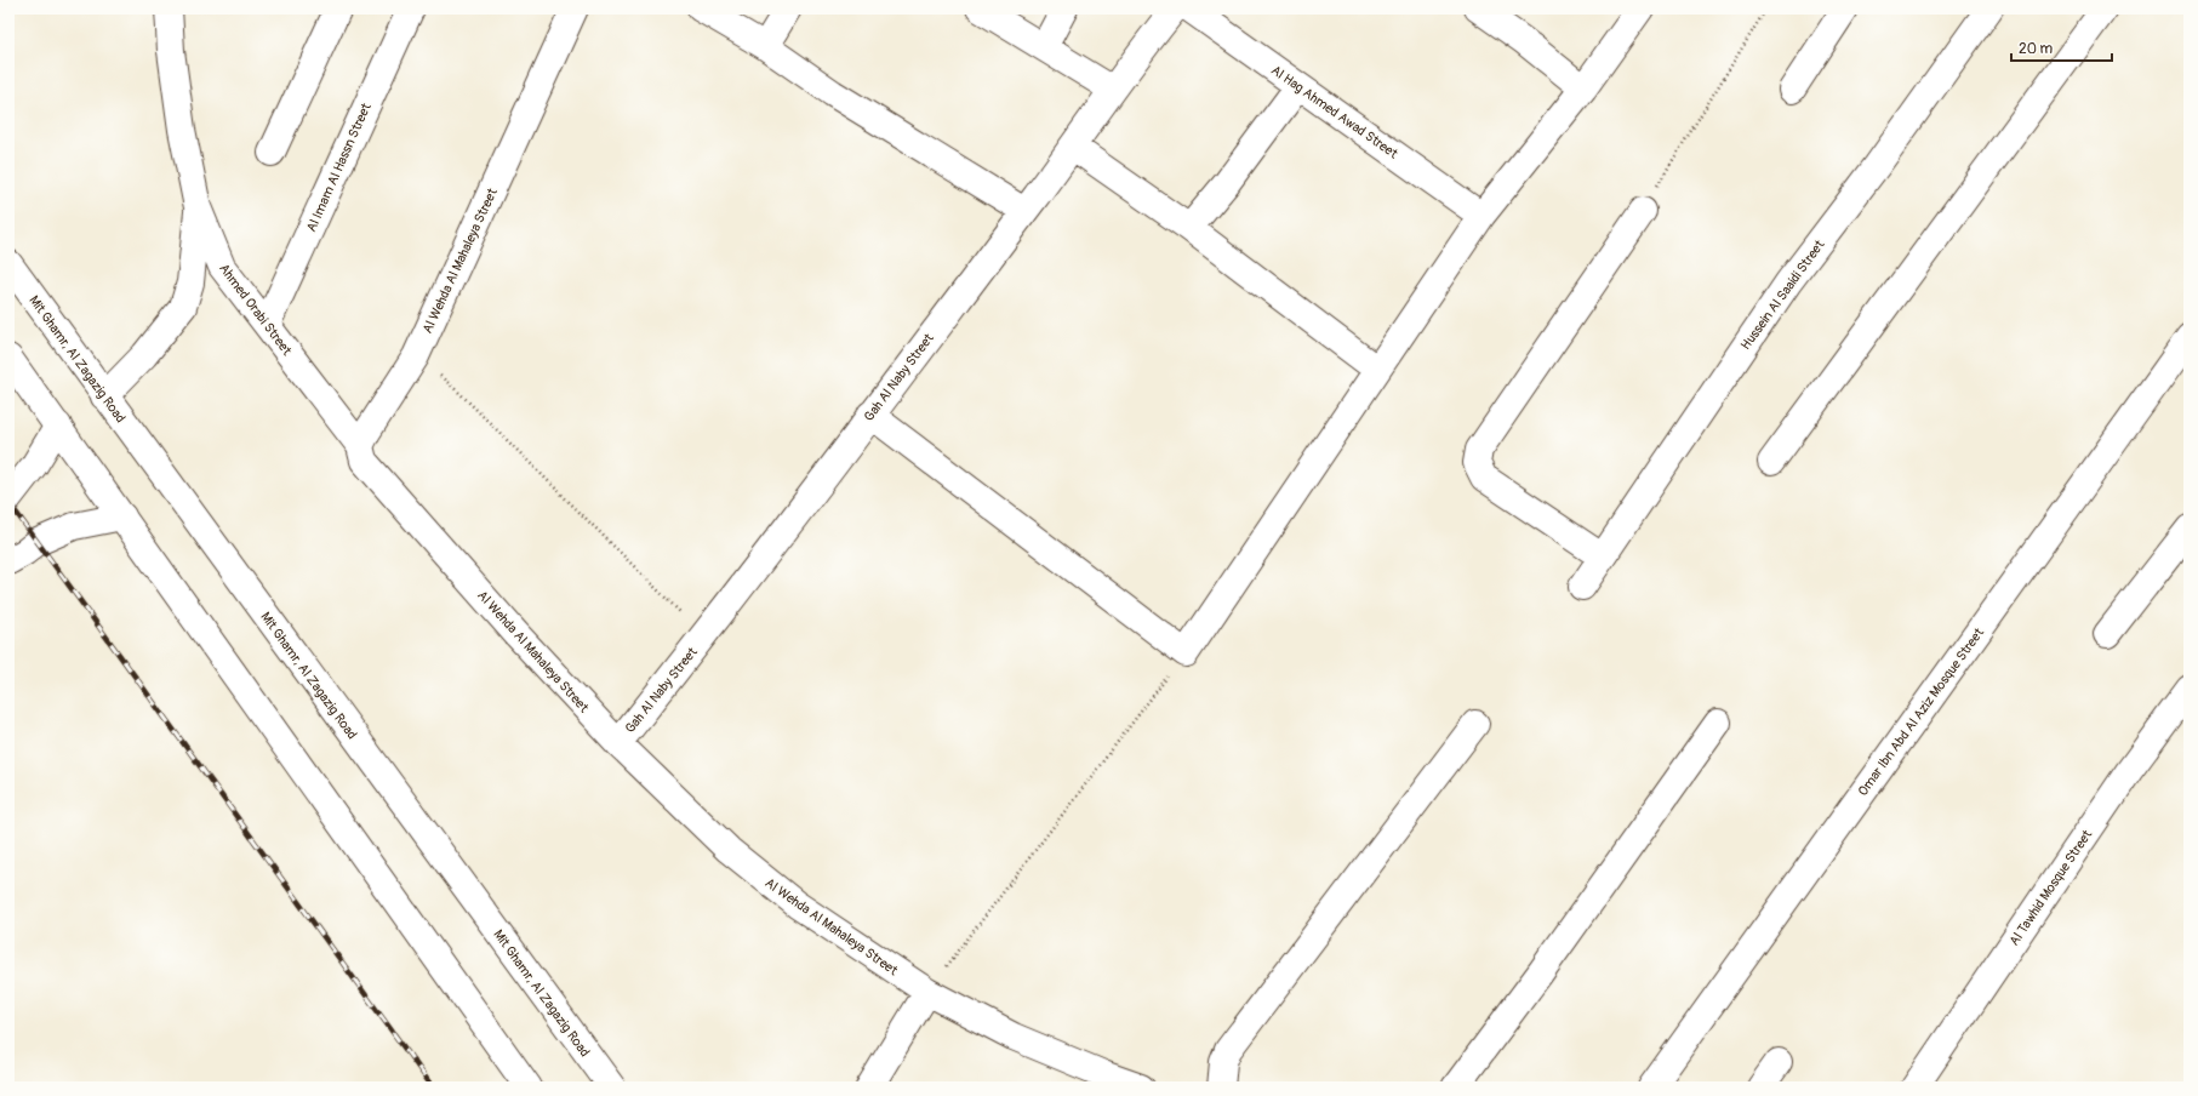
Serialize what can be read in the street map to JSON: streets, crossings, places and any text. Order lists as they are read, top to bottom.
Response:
{
  "streets": {
    "main road": [
      "Al Hag Ahmed Awad Street",
      "Al Imam Al Hassn Street",
      "Al Wehda Al Mahaleya Street",
      "Hussein Al Saaidi Street",
      "Ahmed Orabi Street",
      "Mit Ghamr, Al Zagazig Road",
      "Gah Al Naby Street",
      "Omar Ibn Abd Al Aziz Mosque Street",
      "Al Tawhid Mosque Street"
    ]
  },
  "crossings": [
    ["Al Imam Al Hassn Street", "Ahmed Orabi Street"],
    ["Al Wehda Al Mahaleya Street", "Ahmed Orabi Street"],
    ["Al Wehda Al Mahaleya Street", "Gah Al Naby Street"]
  ],
  "scale_bar": "20 m"
}
